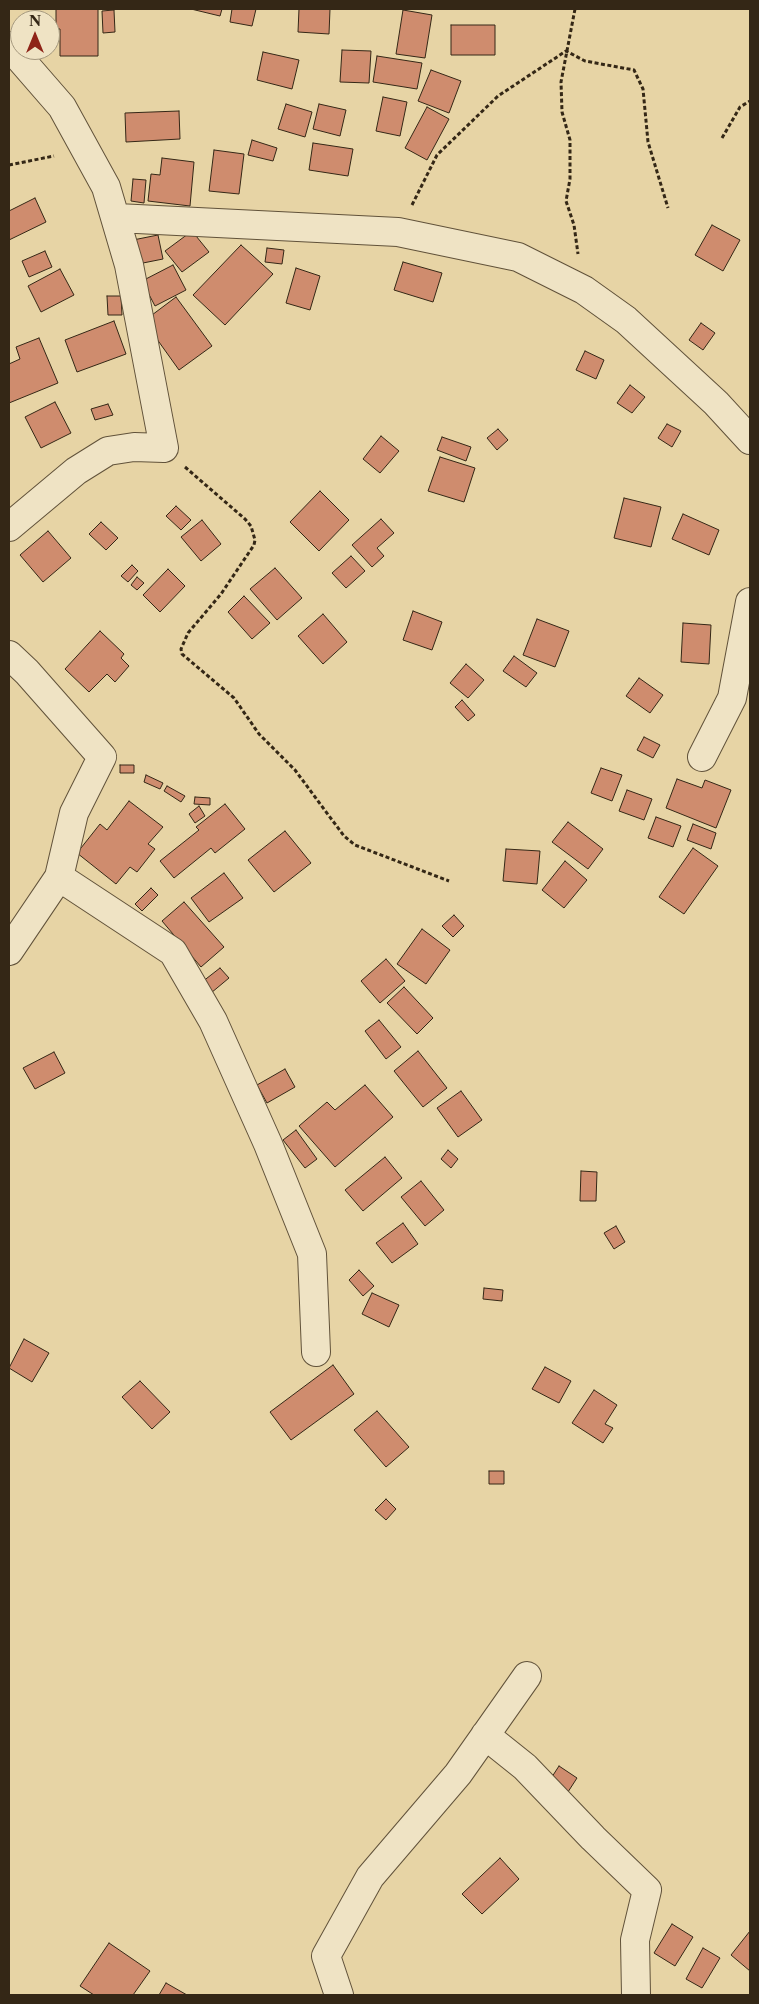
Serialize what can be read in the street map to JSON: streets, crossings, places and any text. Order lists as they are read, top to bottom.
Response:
{
  "north": "top"
}
